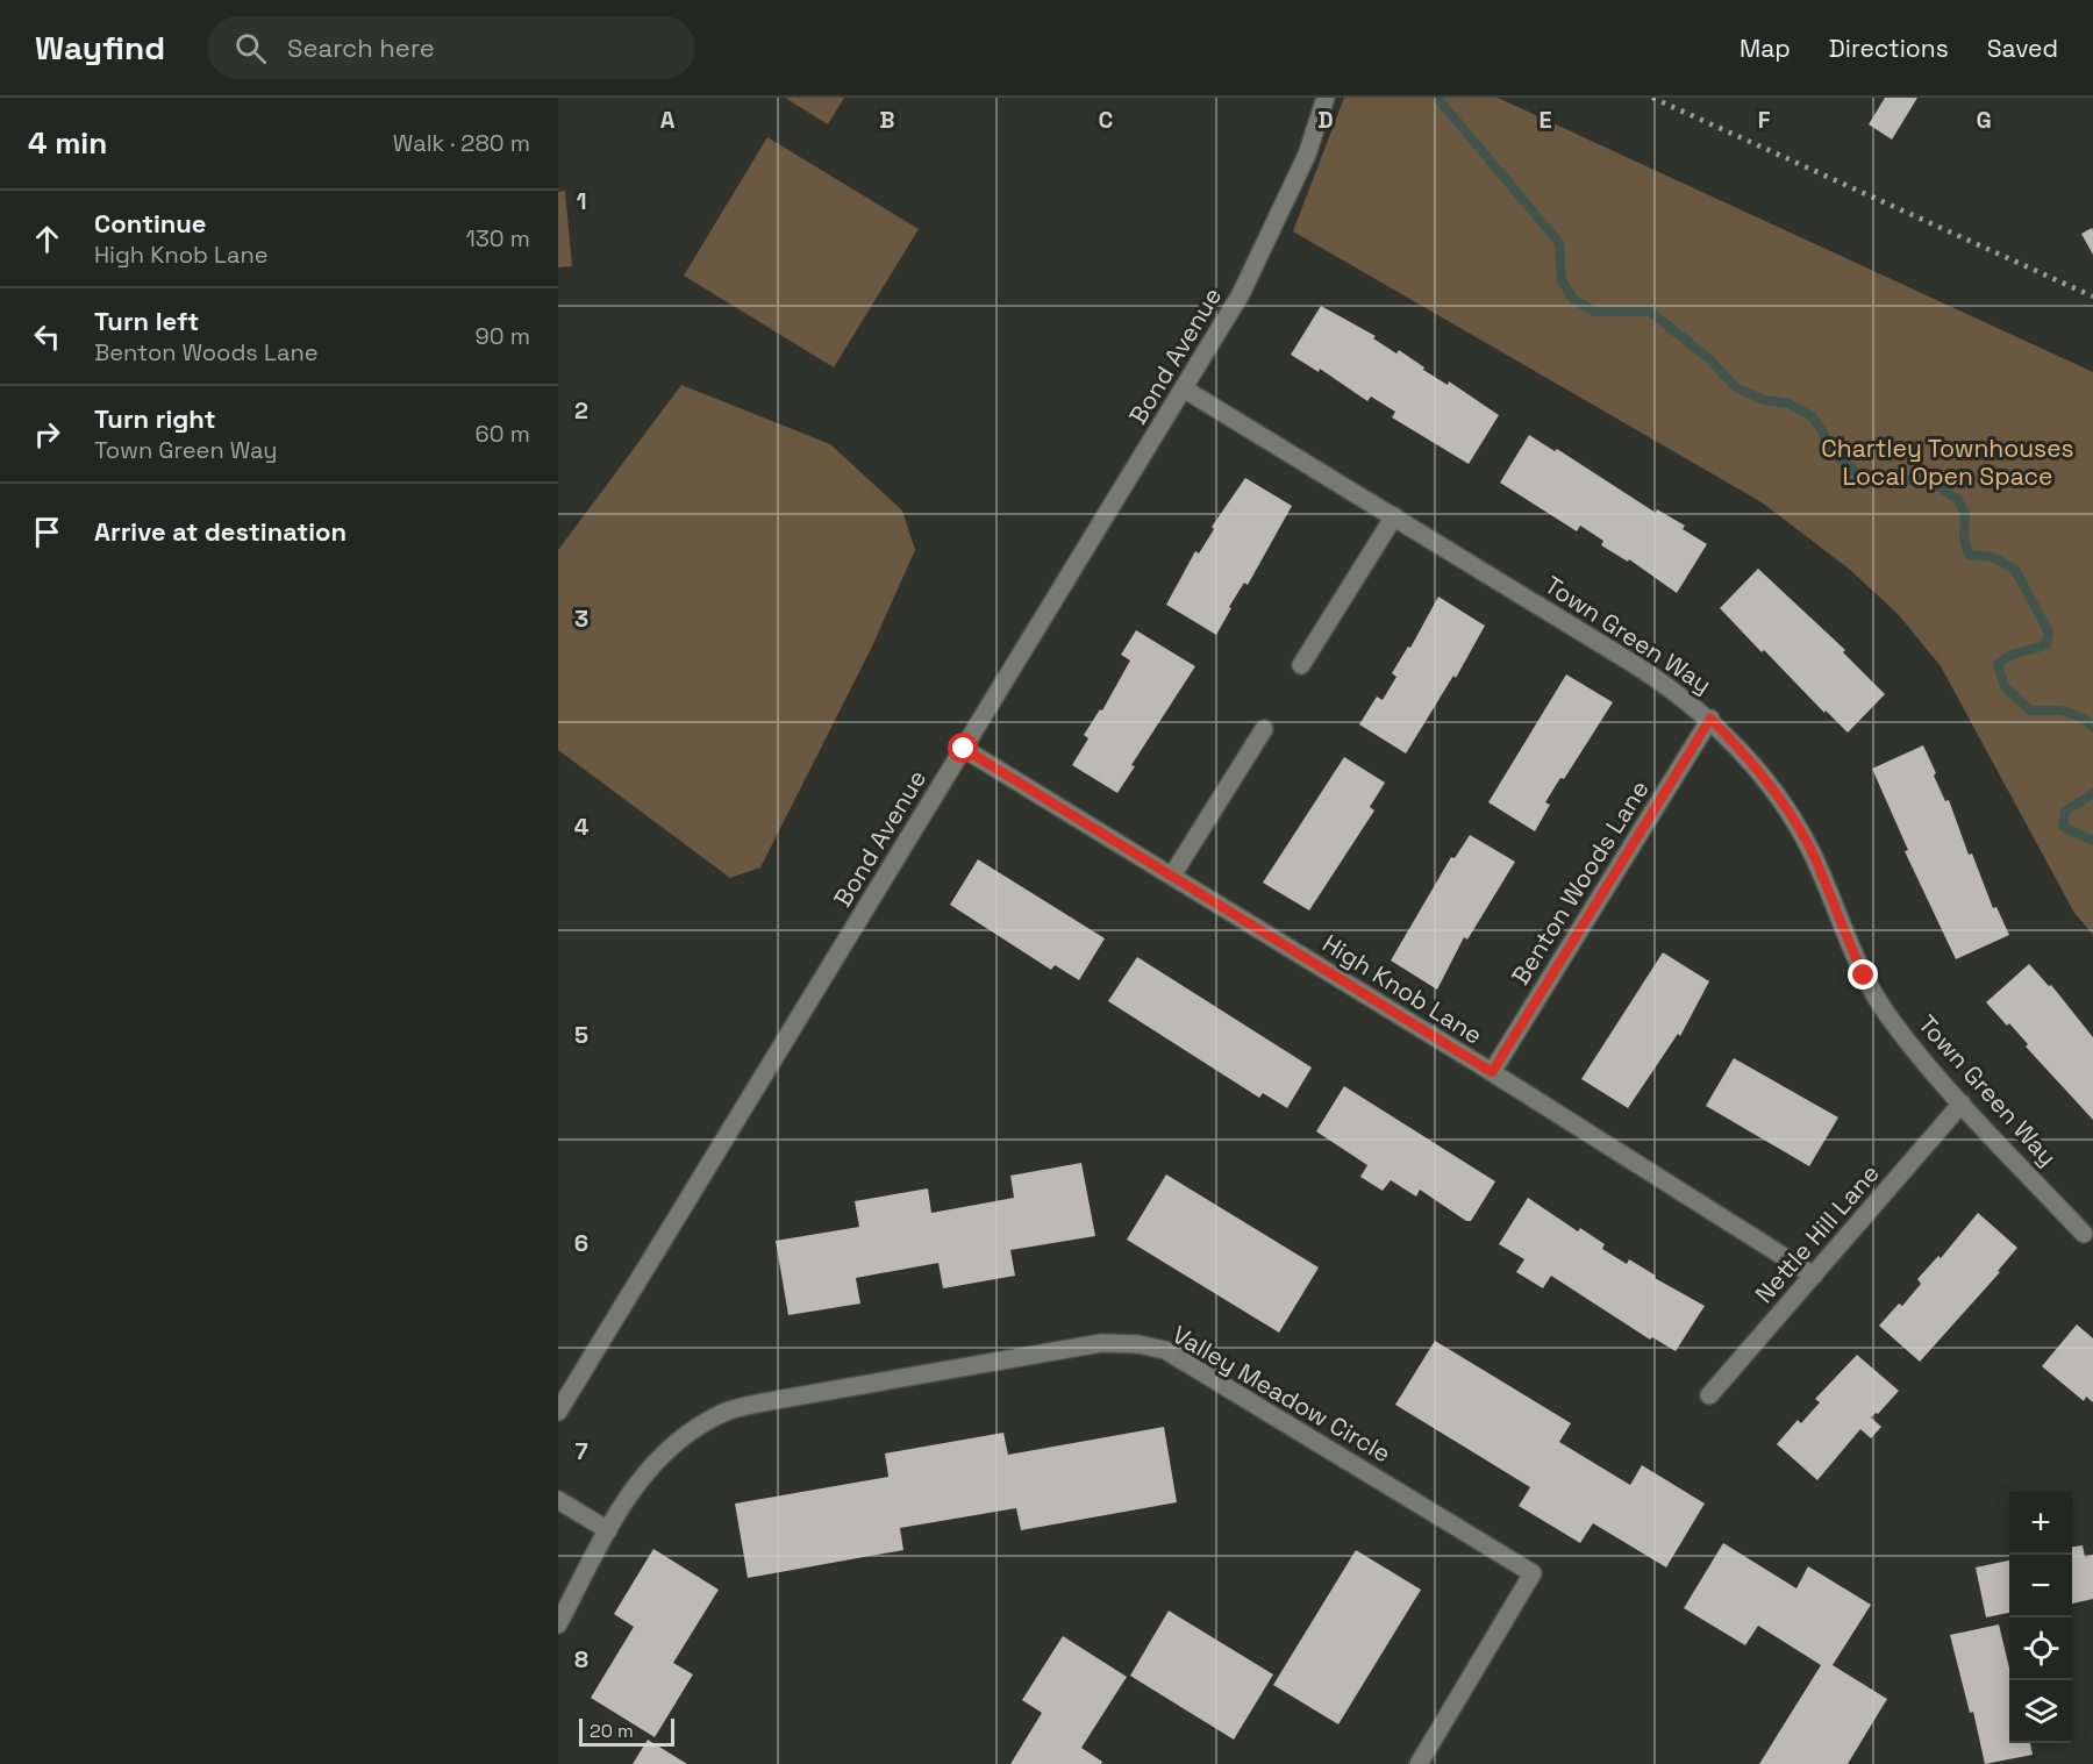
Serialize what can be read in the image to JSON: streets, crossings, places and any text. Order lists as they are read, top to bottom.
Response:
{
  "streets": {
    "street": [
      "Bond Avenue",
      "Town Green Way",
      "Benton Woods Lane",
      "High Knob Lane",
      "Nettle Hill Lane",
      "Valley Meadow Circle"
    ]
  },
  "crossings": [
    ["Bond Avenue", "Town Green Way"],
    ["Bond Avenue", "High Knob Lane"],
    ["Town Green Way", "Benton Woods Lane"],
    ["Town Green Way", "Nettle Hill Lane"],
    ["Benton Woods Lane", "High Knob Lane"],
    ["High Knob Lane", "Nettle Hill Lane"]
  ],
  "parks": ["Chartley Townhouses Local Open Space"],
  "scale_bar": "20 m",
  "page": {
    "header": "Wayfind",
    "search": "Search here",
    "nav": ["Map", "Directions", "Saved"],
    "heading": ["4 min", "Walk · 280 m"],
    "list": [
      ["Continue", "High Knob Lane", "130 m"],
      ["Turn left", "Benton Woods Lane", "90 m"],
      ["Turn right", "Town Green Way", "60 m"],
      "Arrive at destination"
    ],
    "map_buttons": ["+", "−"],
    "scale": "20 m"
  },
  "grid": {
    "columns": [
      "A",
      "B",
      "C",
      "D",
      "E",
      "F",
      "G"
    ],
    "rows": [
      "1",
      "2",
      "3",
      "4",
      "5",
      "6",
      "7",
      "8"
    ]
  }
}
